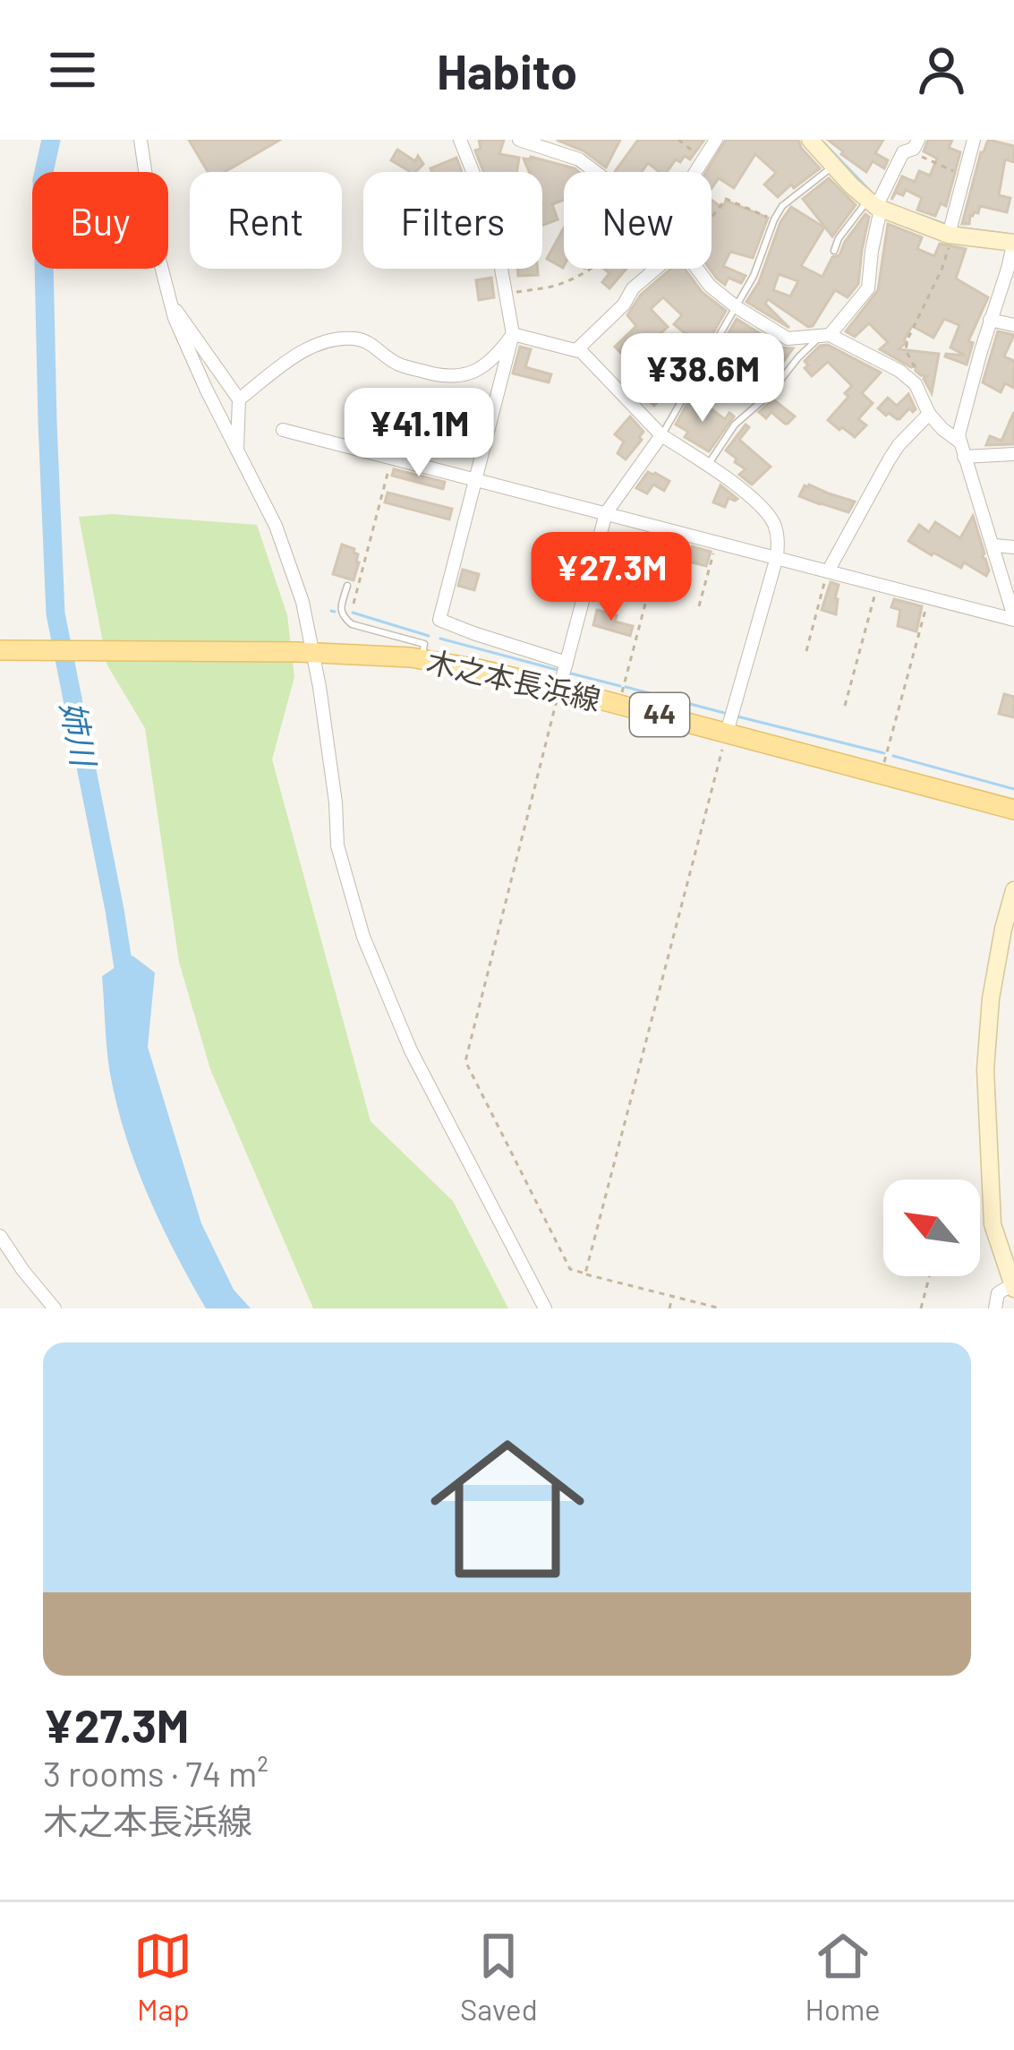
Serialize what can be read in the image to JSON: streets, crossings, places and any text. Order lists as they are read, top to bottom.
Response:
{
  "streets": {
    "main road": ["木之本長浜線", "44"]
  },
  "water": ["姉川"],
  "north": "top left",
  "page": {
    "header": "Habito",
    "chip": [
      "Buy",
      "Rent",
      "Filters",
      "New"
    ],
    "price": ["¥38.6M", "¥41.1M", "¥27.3M"],
    "list": [
      {
        "name": "¥27.3M",
        "note": "3 rooms · 74 m² · 木之本長浜線"
      }
    ],
    "tabs": ["Map", "Saved", "Home"]
  }
}
